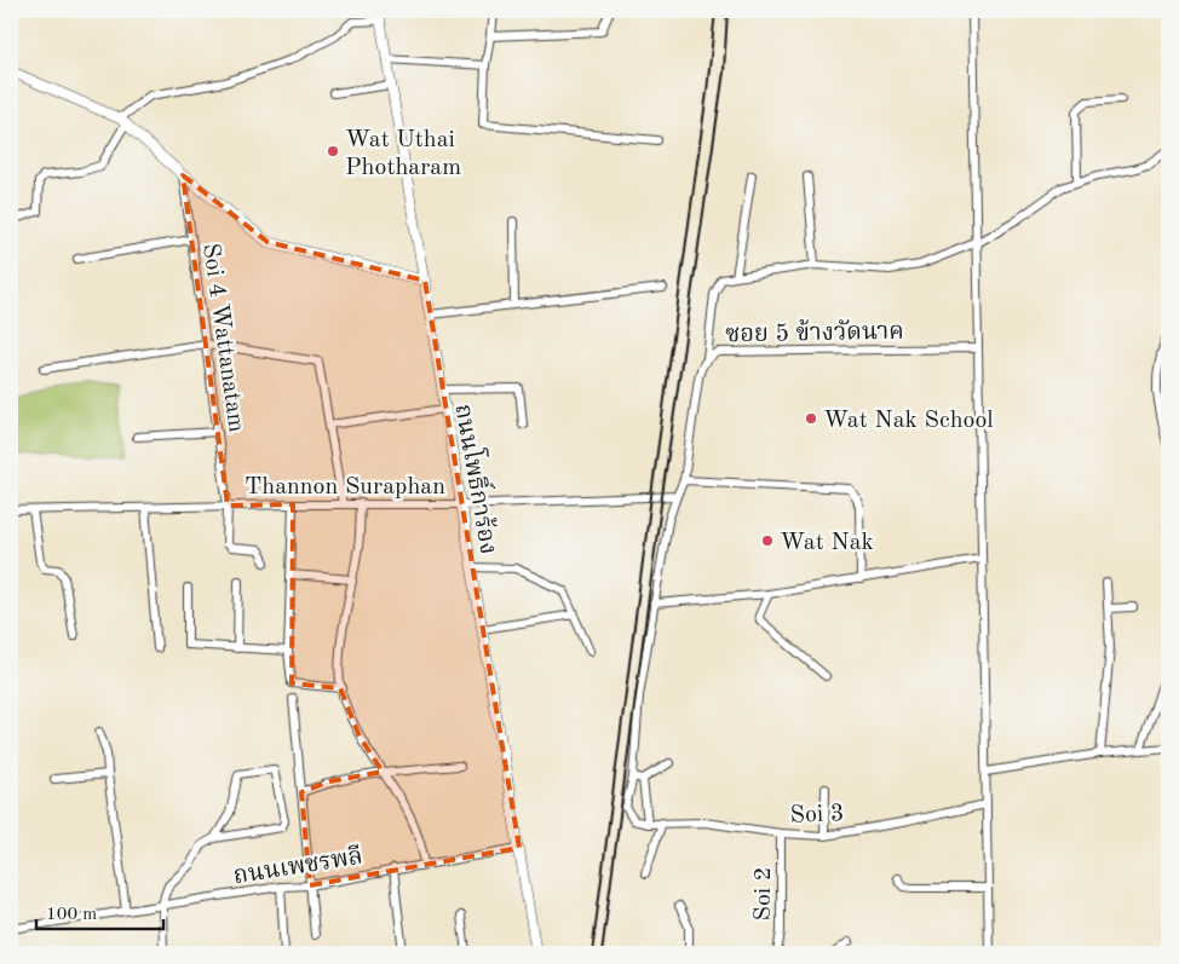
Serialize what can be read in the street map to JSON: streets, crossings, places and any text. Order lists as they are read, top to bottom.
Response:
{
  "streets": {
    "street": [
      "ซอย 5 ข้างวัดนาค",
      "Soi 4 Wattanatam",
      "ถนนโพธิ์การ้อง",
      "Thannon Suraphan",
      "Soi 3",
      "ถนนเพชรพลี",
      "Soi 2"
    ]
  },
  "crossings": [
    ["Soi 4 Wattanatam", "Thannon Suraphan"],
    ["ถนนโพธิ์การ้อง", "Thannon Suraphan"],
    ["ถนนโพธิ์การ้อง", "ถนนเพชรพลี"],
    ["Soi 3", "Soi 2"]
  ],
  "places": ["Wat Uthai Photharam", "Wat Nak School", "Wat Nak"],
  "scale_bar": "100 m"
}
